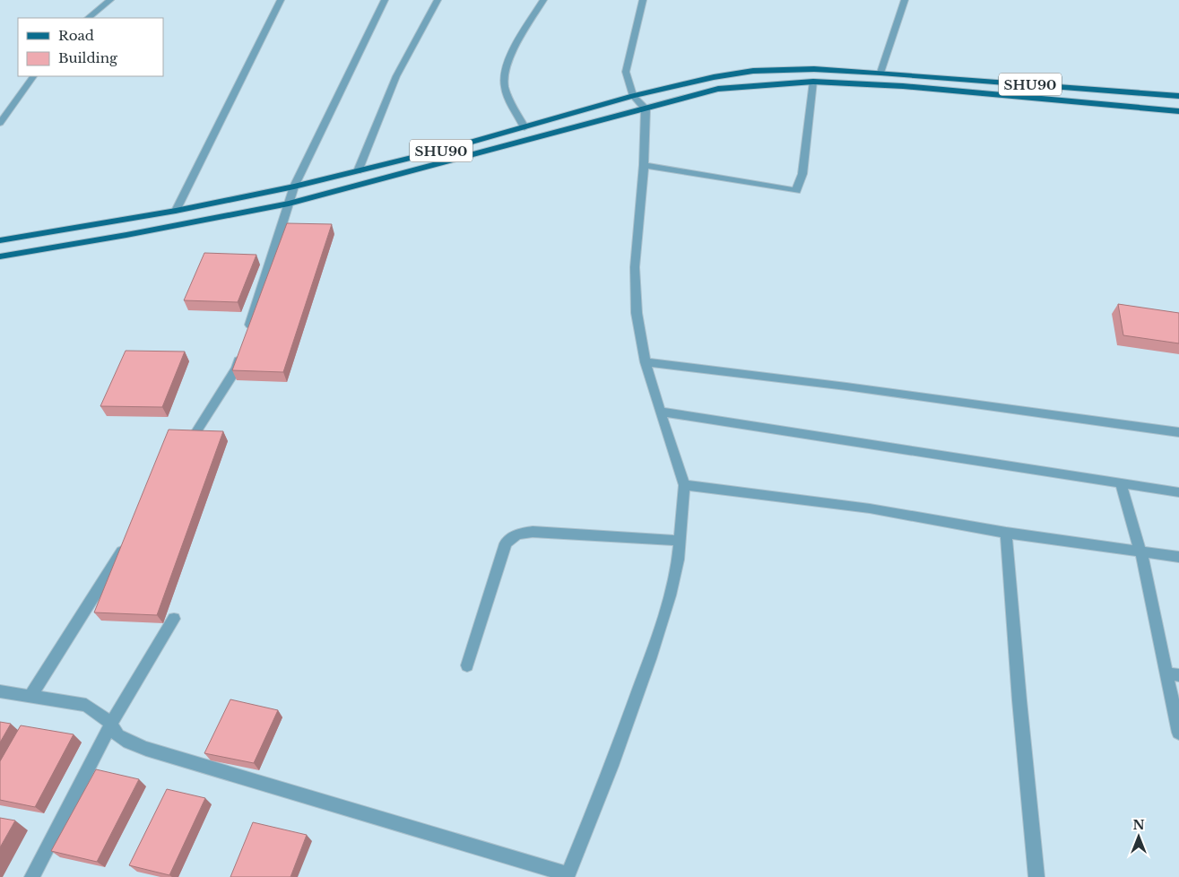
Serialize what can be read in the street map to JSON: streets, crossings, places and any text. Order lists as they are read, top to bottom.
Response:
{
  "streets": {
    "main road": ["SHU90"]
  },
  "legend": ["Road", "Building"],
  "north": "top"
}
